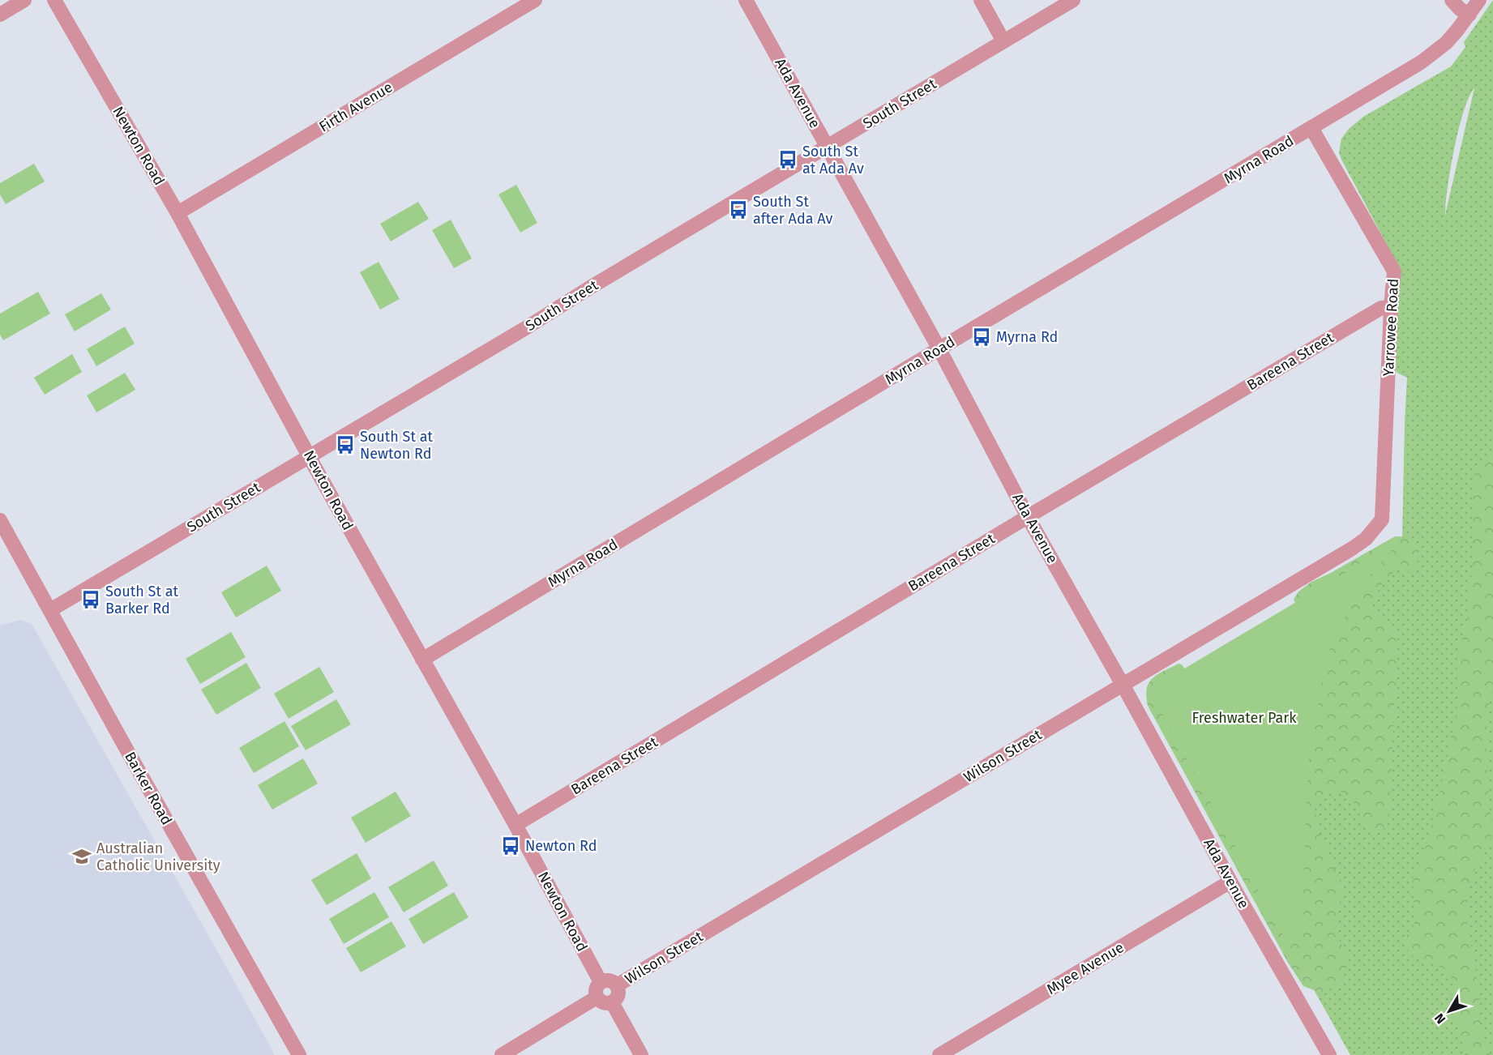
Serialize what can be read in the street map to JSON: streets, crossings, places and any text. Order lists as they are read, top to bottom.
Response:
{
  "streets": {
    "street": [
      "Ada Avenue",
      "South Street",
      "Firth Avenue",
      "Newton Road",
      "Myrna Road",
      "Yarrowee Road",
      "Bareena Street",
      "Wilson Street",
      "Barker Road",
      "Myee Avenue"
    ]
  },
  "crossings": [
    ["Ada Avenue", "South Street"],
    ["Ada Avenue", "Myrna Road"],
    ["Ada Avenue", "Bareena Street"],
    ["Ada Avenue", "Wilson Street"],
    ["Ada Avenue", "Myee Avenue"],
    ["South Street", "Newton Road"],
    ["South Street", "Barker Road"],
    ["Firth Avenue", "Newton Road"],
    ["Newton Road", "Myrna Road"],
    ["Newton Road", "Bareena Street"],
    ["Newton Road", "Wilson Street"],
    ["Myrna Road", "Yarrowee Road"],
    ["Yarrowee Road", "Bareena Street"],
    ["Yarrowee Road", "Wilson Street"]
  ],
  "parks": ["Freshwater Park"],
  "places": {
    "bus stop": [
      "South St at Ada Av",
      "South St after Ada Av",
      "Myrna Rd",
      "South St at Newton Rd",
      "South St at Barker Rd",
      "Newton Rd"
    ],
    "school or university": ["Australian Catholic University"]
  },
  "north": "bottom left"
}
